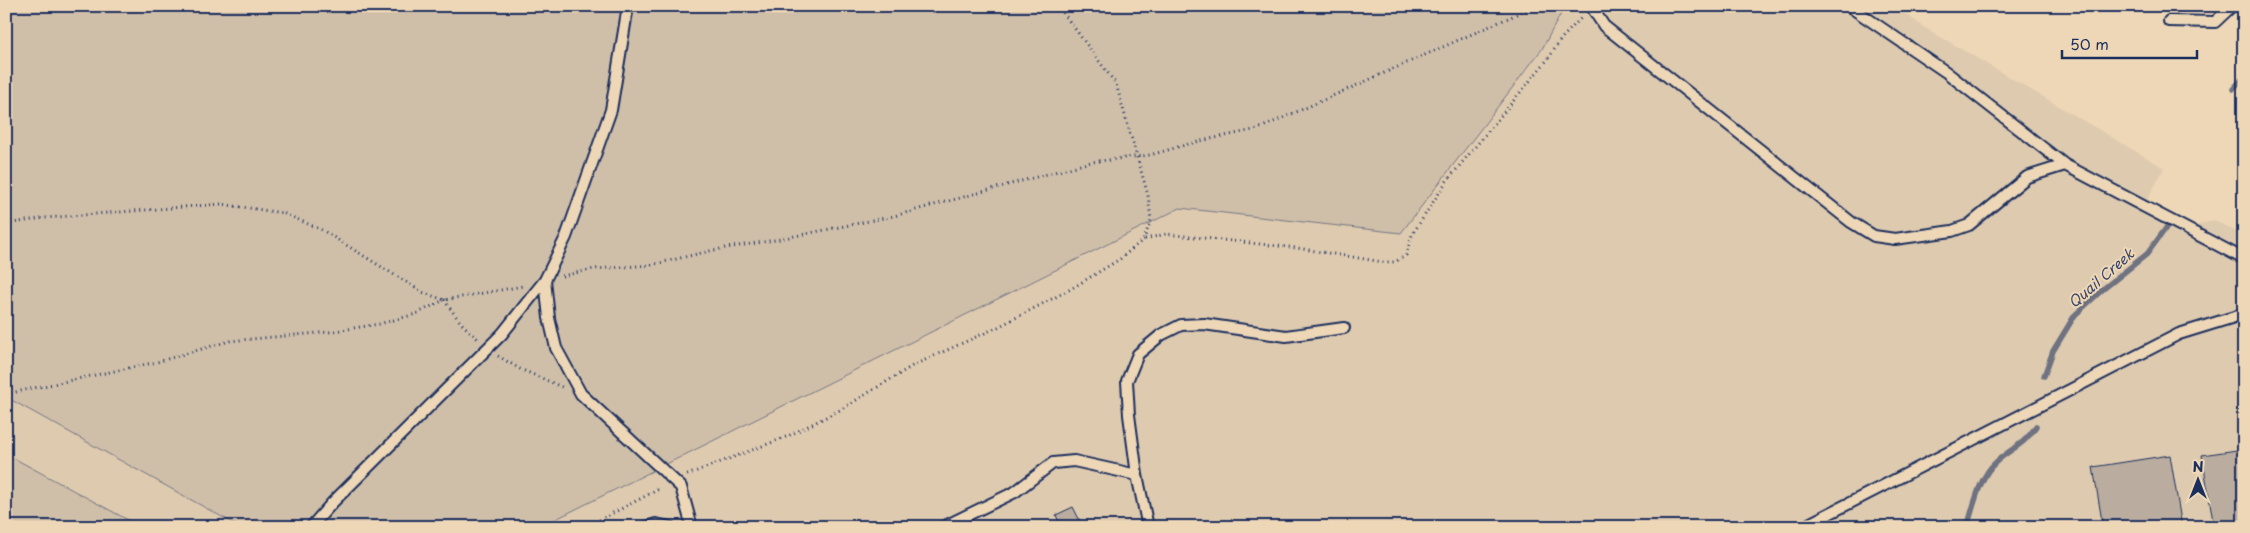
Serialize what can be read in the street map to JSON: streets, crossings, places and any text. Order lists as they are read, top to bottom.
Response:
{
  "water": ["Quail Creek"],
  "scale_bar": "50 m",
  "north": "top"
}
